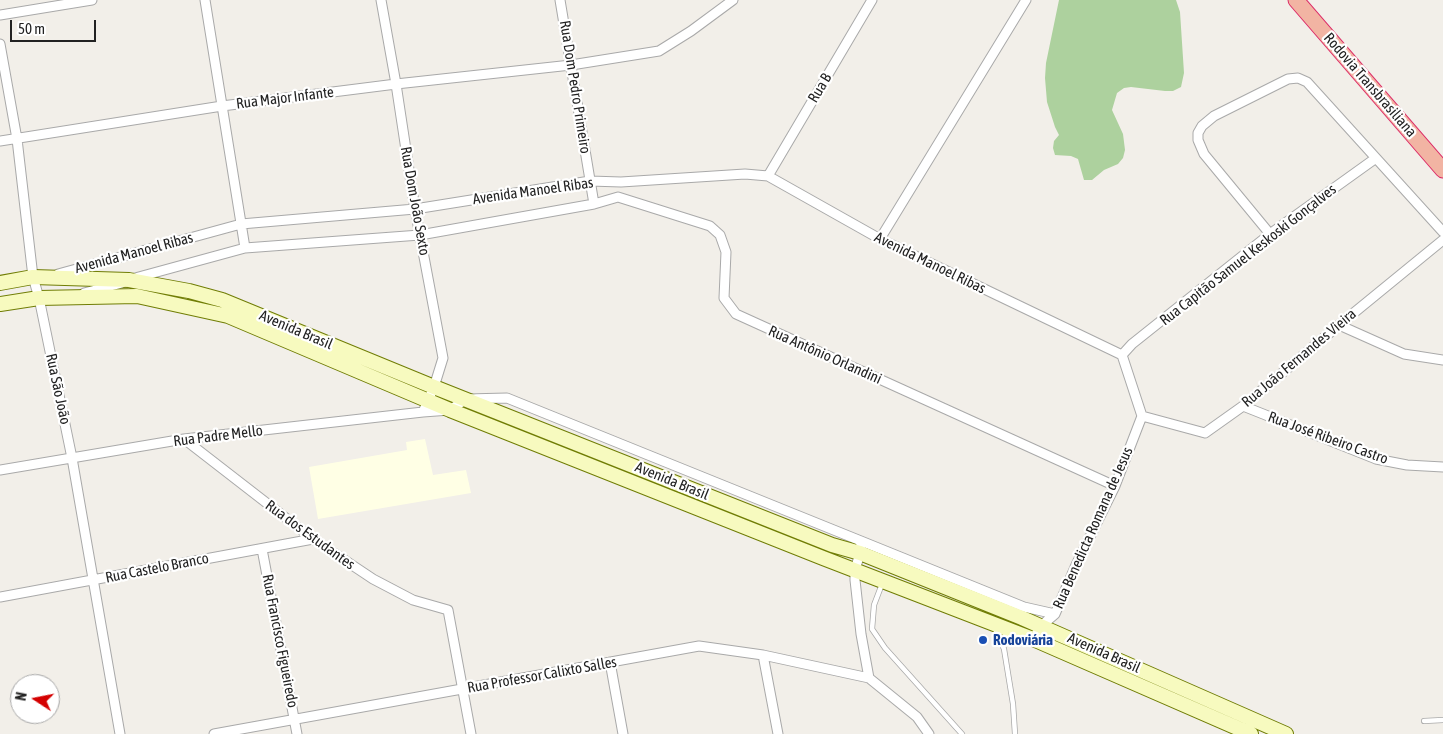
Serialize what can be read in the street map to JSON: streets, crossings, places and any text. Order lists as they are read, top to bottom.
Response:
{
  "streets": {
    "highway": ["Rodovia Transbrasiliana"],
    "main road": ["Avenida Manoel Ribas", "Avenida Brasil"],
    "street": [
      "Rua Dom Pedro Primeiro",
      "Rua B",
      "Rua Major Infante",
      "Rua Dom João Sexto",
      "Rua Capitão Samuel Keskoski Gonçalves",
      "Rua Antônio Orlandini",
      "Rua João Fernandes Vieira",
      "Rua São João",
      "Rua Padre Mello",
      "Rua José Ribeiro Castro",
      "Rua Benedicta Romana de Jesus",
      "Rua dos Estudantes",
      "Rua Castelo Branco",
      "Rua Francisco Figueiredo",
      "Rua Professor Calixto Salles"
    ]
  },
  "crossings": [
    ["Rua Dom Pedro Primeiro", "Rua Major Infante"],
    ["Rua Dom Pedro Primeiro", "Avenida Manoel Ribas"],
    ["Rua B", "Avenida Manoel Ribas"],
    ["Rua Major Infante", "Rua Dom João Sexto"],
    ["Rua Major Infante", "Rua São João"],
    ["Avenida Manoel Ribas", "Rua Dom João Sexto"],
    ["Avenida Manoel Ribas", "Rua Capitão Samuel Keskoski Gonçalves"],
    ["Avenida Manoel Ribas", "Avenida Brasil"],
    ["Avenida Manoel Ribas", "Rua São João"],
    ["Rua Dom João Sexto", "Avenida Brasil"],
    ["Rua Dom João Sexto", "Rua Padre Mello"],
    ["Avenida Brasil", "Rua São João"],
    ["Avenida Brasil", "Rua Padre Mello"],
    ["Avenida Brasil", "Rua Benedicta Romana de Jesus"],
    ["Rua Antônio Orlandini", "Rua Benedicta Romana de Jesus"],
    ["Rua João Fernandes Vieira", "Rua José Ribeiro Castro"],
    ["Rua João Fernandes Vieira", "Rua Benedicta Romana de Jesus"],
    ["Rua São João", "Rua Padre Mello"],
    ["Rua São João", "Rua Castelo Branco"],
    ["Rua Padre Mello", "Rua dos Estudantes"],
    ["Rua dos Estudantes", "Rua Castelo Branco"],
    ["Rua dos Estudantes", "Rua Professor Calixto Salles"],
    ["Rua Castelo Branco", "Rua Francisco Figueiredo"],
    ["Rua Francisco Figueiredo", "Rua Professor Calixto Salles"]
  ],
  "places": ["Rodoviária"],
  "scale_bar": "50 m",
  "north": "left"
}
